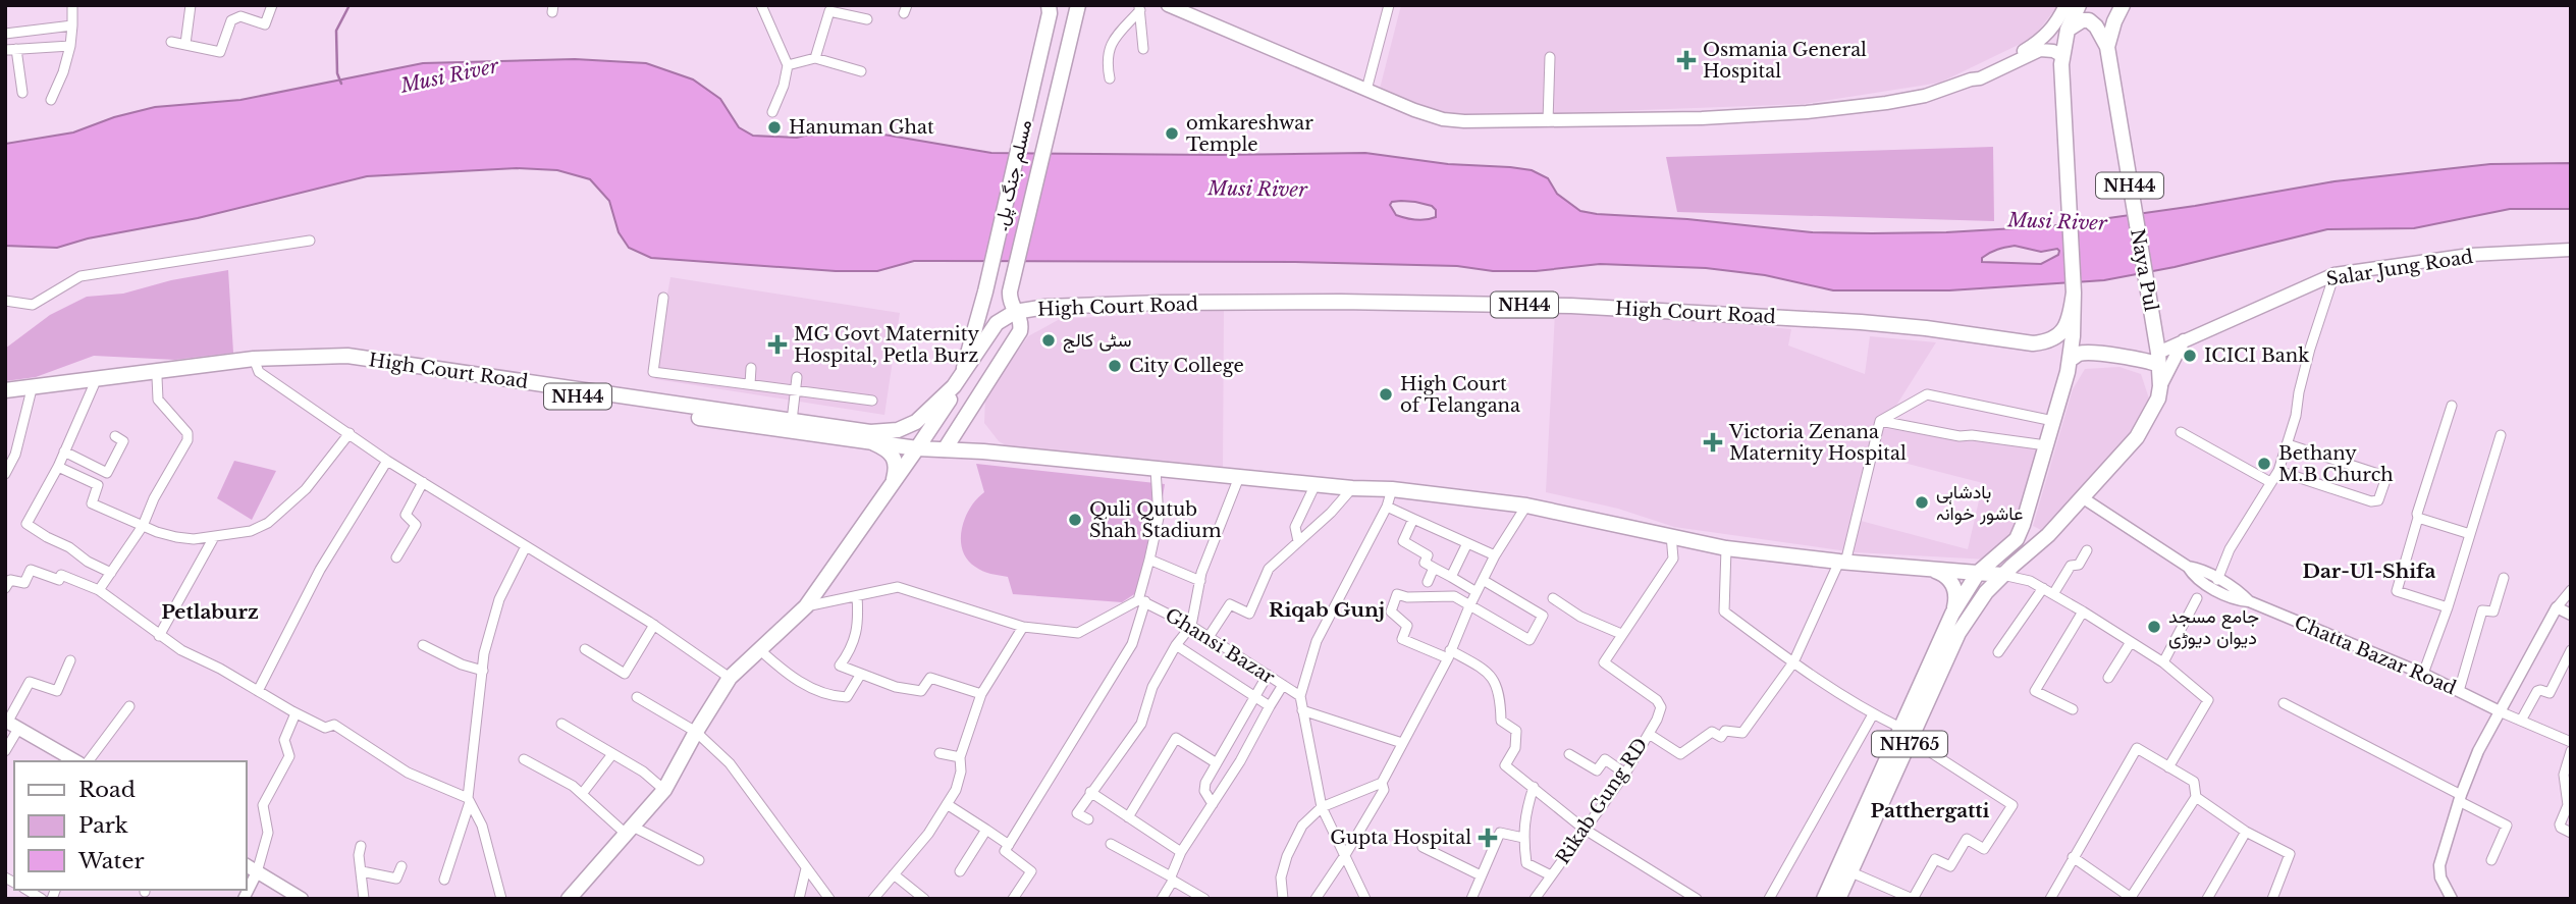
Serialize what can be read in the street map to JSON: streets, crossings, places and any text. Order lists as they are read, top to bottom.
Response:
{
  "streets": {
    "main road": [
      "مسلم جنگ پل۔",
      "NH44",
      "Salar Jung Road",
      "Naya Pul",
      "High Court Road",
      "NH765"
    ],
    "street": ["Ghansi Bazar", "Chatta Bazar Road", "Rikab Gung RD"]
  },
  "crossings": [
    ["مسلم جنگ پل۔", "High Court Road"],
    ["NH44", "Salar Jung Road"],
    ["NH44", "Naya Pul"],
    ["NH44", "High Court Road"],
    ["NH44", "Chatta Bazar Road"],
    ["NH44", "NH765"],
    ["Salar Jung Road", "Naya Pul"],
    ["High Court Road", "Rikab Gung RD"]
  ],
  "districts": [
    "Dar-Ul-Shifa",
    "Riqab Gunj",
    "Petlaburz",
    "Patthergatti"
  ],
  "water": ["Musi River"],
  "places": {
    "health": [
      "Osmania General Hospital",
      "MG Govt Maternity Hospital, Petla Burz",
      "Victoria Zenana Maternity Hospital",
      "Gupta Hospital"
    ],
    "other": [
      "Hanuman Ghat",
      "omkareshwar Temple",
      "سٹی کالج",
      "ICICI Bank",
      "City College",
      "High Court of Telangana",
      "Bethany M.B Church",
      "بادشاہی عاشور خوانہ",
      "Quli Qutub Shah Stadium",
      "جامع مسجد دیوان دیوڑی"
    ]
  },
  "legend": ["Road", "Park", "Water"]
}
